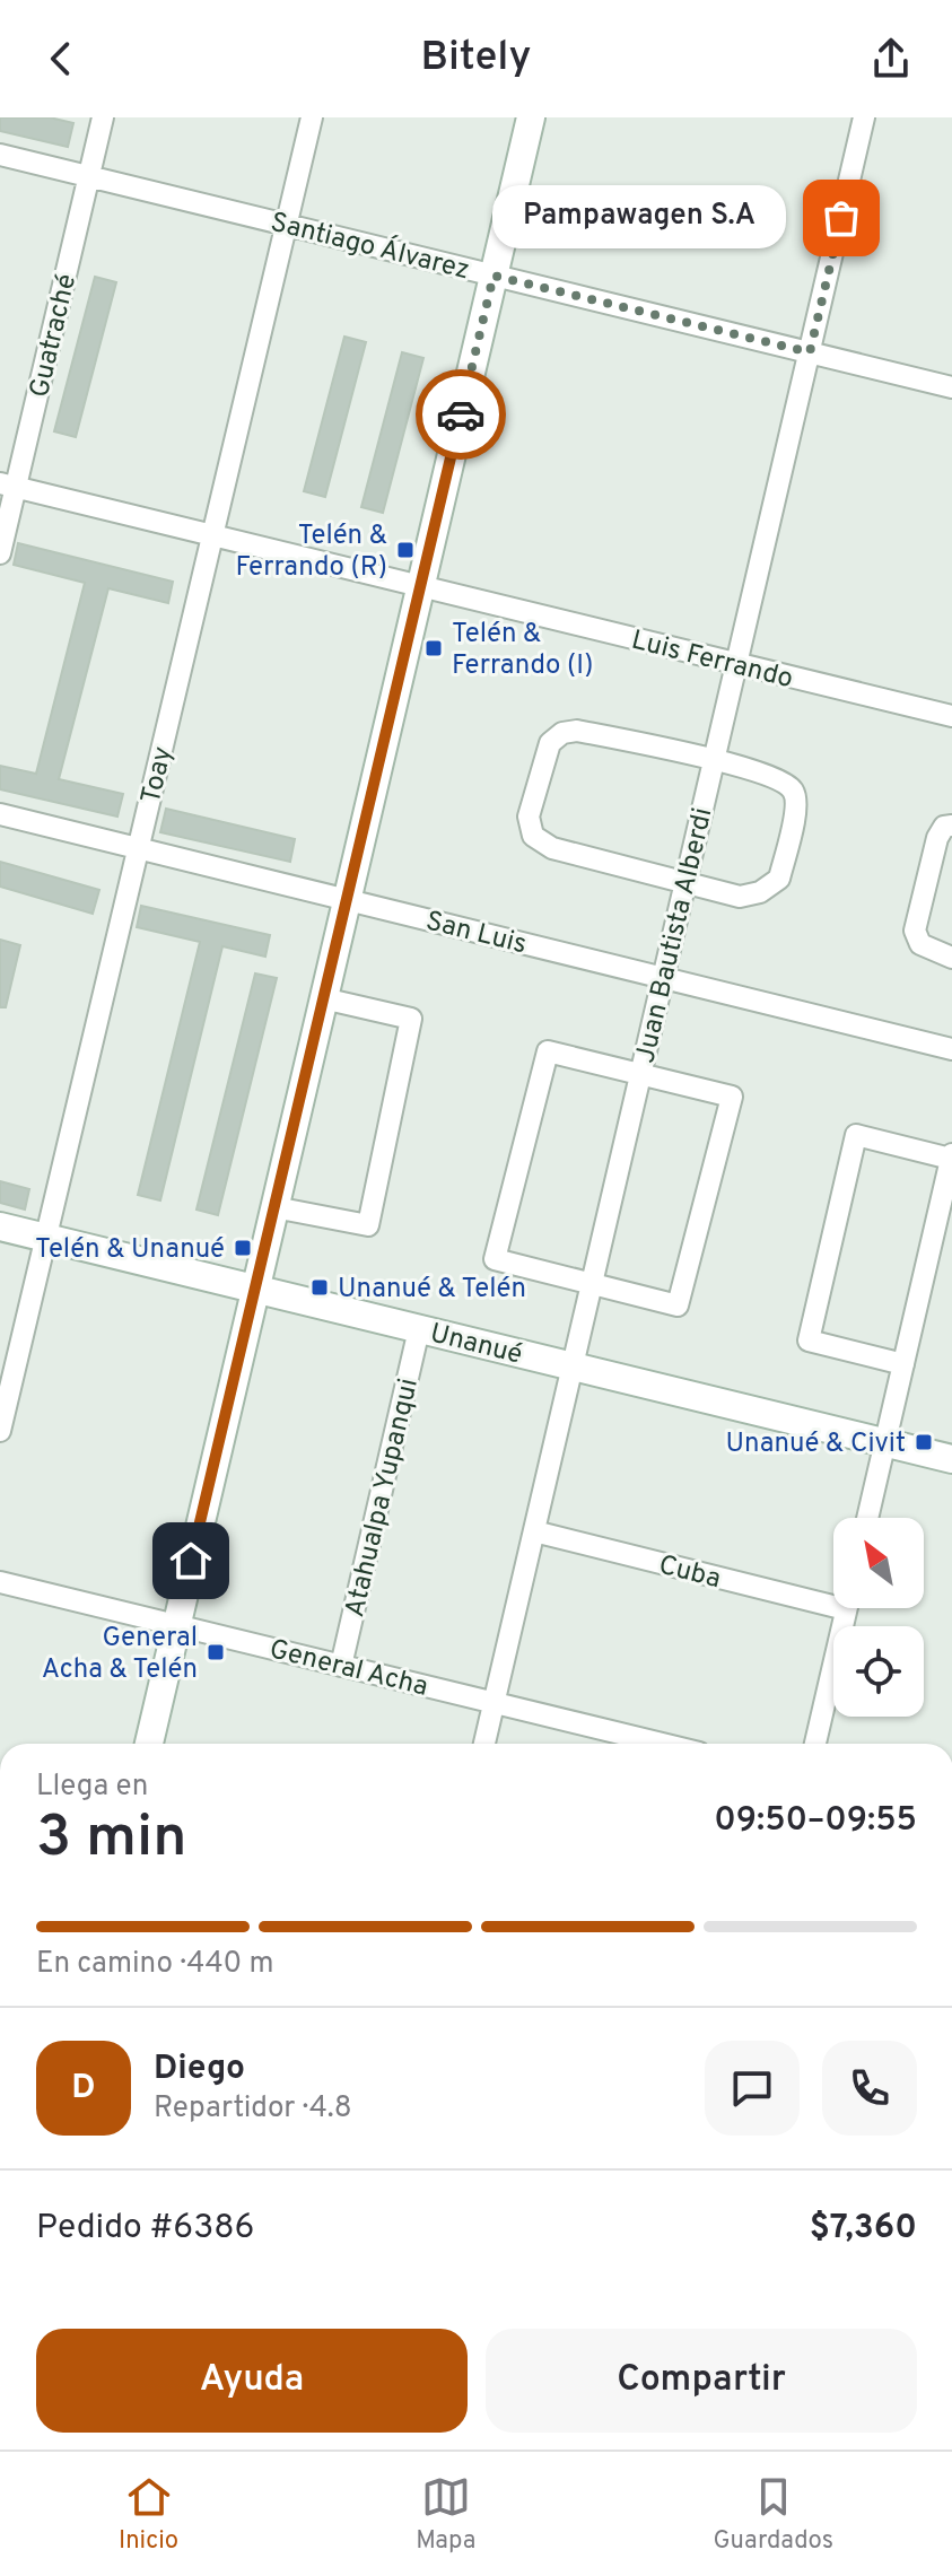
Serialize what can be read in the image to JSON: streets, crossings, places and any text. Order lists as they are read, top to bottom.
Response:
{
  "streets": {
    "main road": ["Unanué"],
    "street": [
      "Santiago Álvarez",
      "Guatraché",
      "Luis Ferrando",
      "Toay",
      "San Luis",
      "Juan Bautista Alberdi",
      "Atahualpa Yupanqui",
      "Cuba",
      "General Acha"
    ]
  },
  "crossings": [
    ["Santiago Álvarez", "Guatraché"],
    ["Santiago Álvarez", "Toay"],
    ["Santiago Álvarez", "Juan Bautista Alberdi"],
    ["Guatraché", "Luis Ferrando"],
    ["Luis Ferrando", "Toay"],
    ["Luis Ferrando", "Juan Bautista Alberdi"],
    ["Toay", "San Luis"],
    ["Toay", "Unanué"],
    ["San Luis", "Juan Bautista Alberdi"],
    ["Juan Bautista Alberdi", "Unanué"],
    ["Juan Bautista Alberdi", "Cuba"],
    ["Juan Bautista Alberdi", "General Acha"],
    ["Unanué", "Atahualpa Yupanqui"],
    ["Atahualpa Yupanqui", "General Acha"]
  ],
  "places": {
    "other": ["Pampawagen S.A"],
    "transit": [
      "Telén & Ferrando (R)",
      "Telén & Ferrando (I)",
      "Telén & Unanué",
      "Unanué & Telén",
      "Unanué & Civit",
      "General Acha & Telén"
    ]
  },
  "north": "top left",
  "page": {
    "header": "Bitely",
    "bubble": "Pampawagen S.A",
    "heading": ["3 min", "Llega en", "09:50–09:55"],
    "panel": [
      "Diego",
      "Repartidor · 4.8",
      "Pedido #6386",
      "$7,360"
    ],
    "bar": "En camino · 440 m",
    "round": "D",
    "buttons": ["Ayuda", "Compartir"],
    "tabs": ["Inicio", "Mapa", "Guardados"]
  }
}
